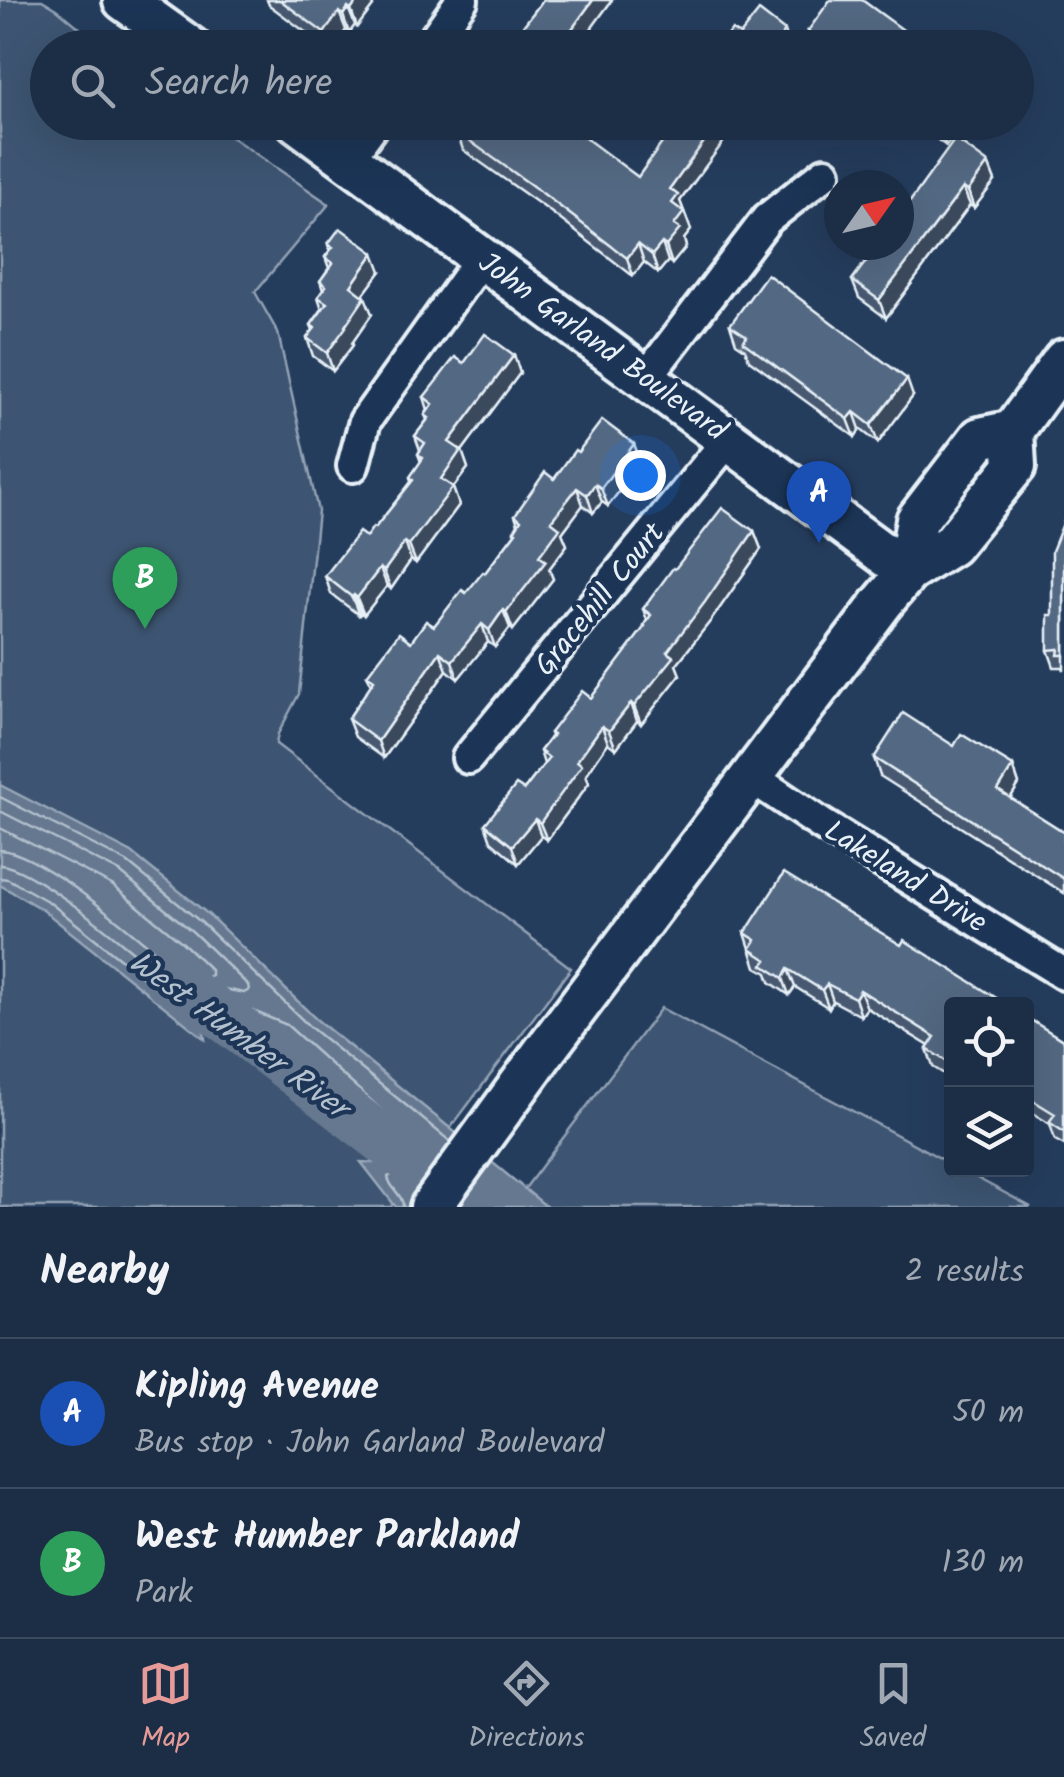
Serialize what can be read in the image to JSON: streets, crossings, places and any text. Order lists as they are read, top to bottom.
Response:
{
  "streets": {
    "main road": ["John Garland Boulevard"],
    "street": ["Gracehill Court", "Lakeland Drive"]
  },
  "crossings": [
    ["John Garland Boulevard", "Gracehill Court"]
  ],
  "water": ["West Humber River"],
  "north": "top right",
  "page": {
    "search": "Search here",
    "pins": ["A", "B"],
    "heading": ["Nearby", "2 results"],
    "list": [
      {
        "mark": "A",
        "name": "Kipling Avenue",
        "note": "Bus stop · John Garland Boulevard",
        "value": "50 m"
      },
      {
        "mark": "B",
        "name": "West Humber Parkland",
        "note": "Park",
        "value": "130 m"
      }
    ],
    "nav": ["Map", "Directions", "Saved"]
  }
}
